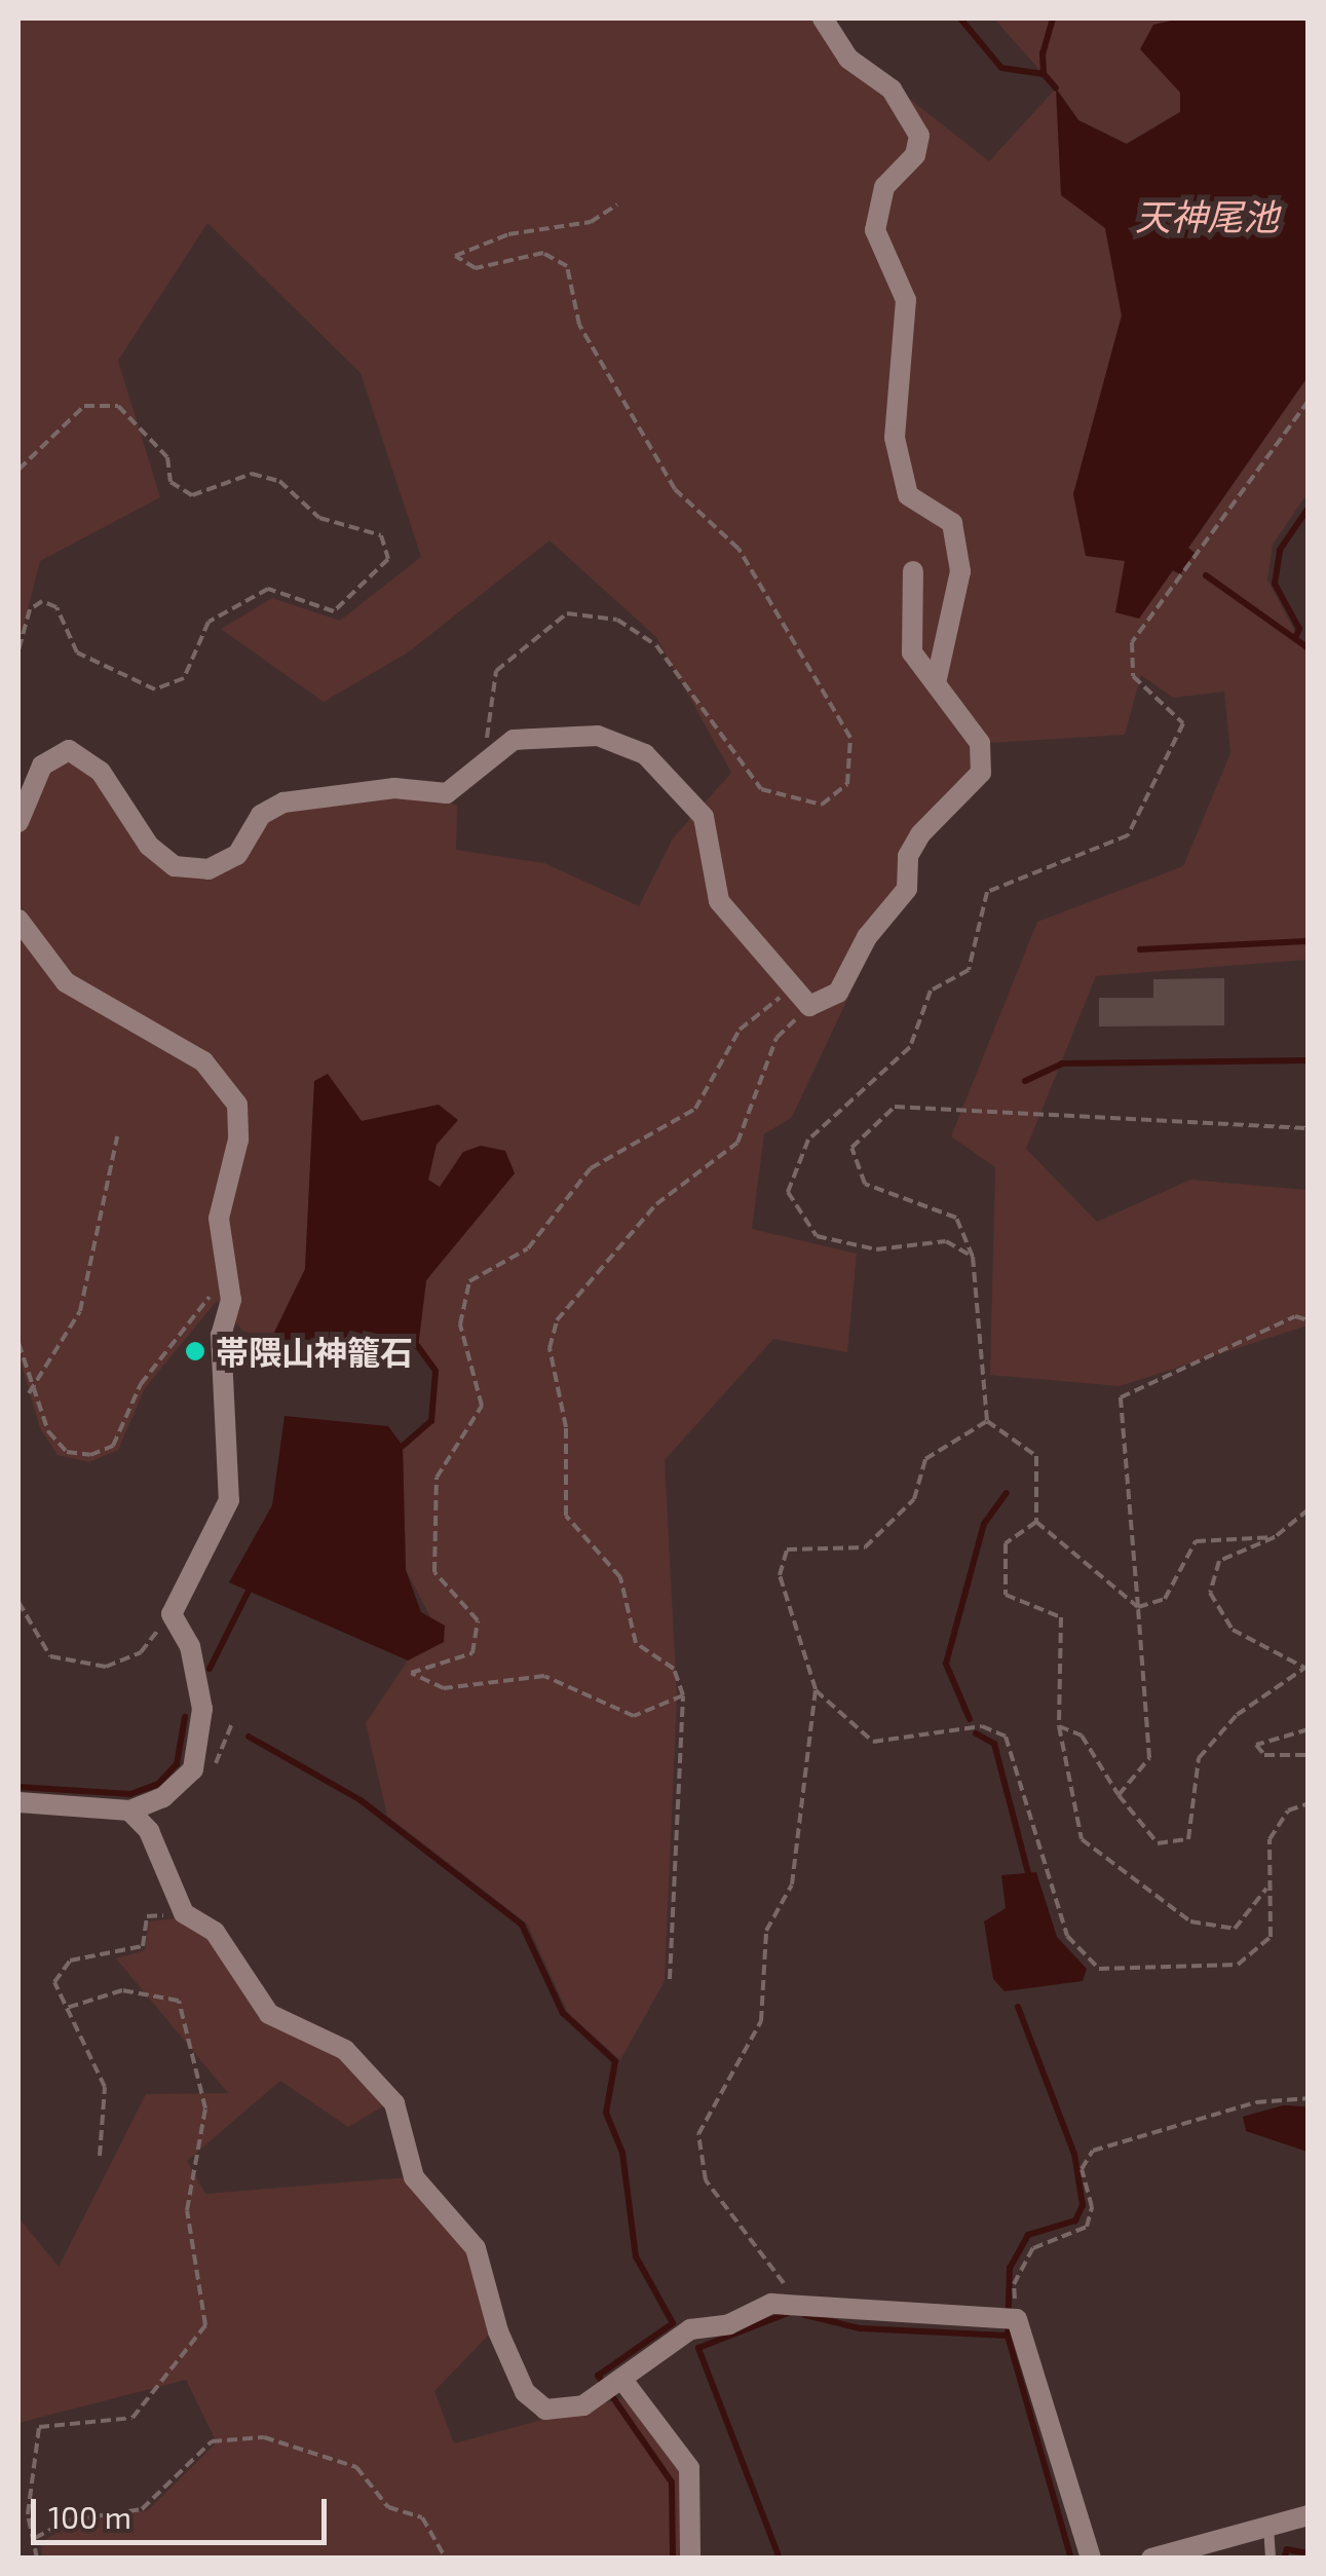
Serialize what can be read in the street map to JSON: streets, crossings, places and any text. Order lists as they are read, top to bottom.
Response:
{
  "water": ["天神尾池"],
  "places": ["帯隈山神籠石"],
  "scale_bar": "100 m"
}
